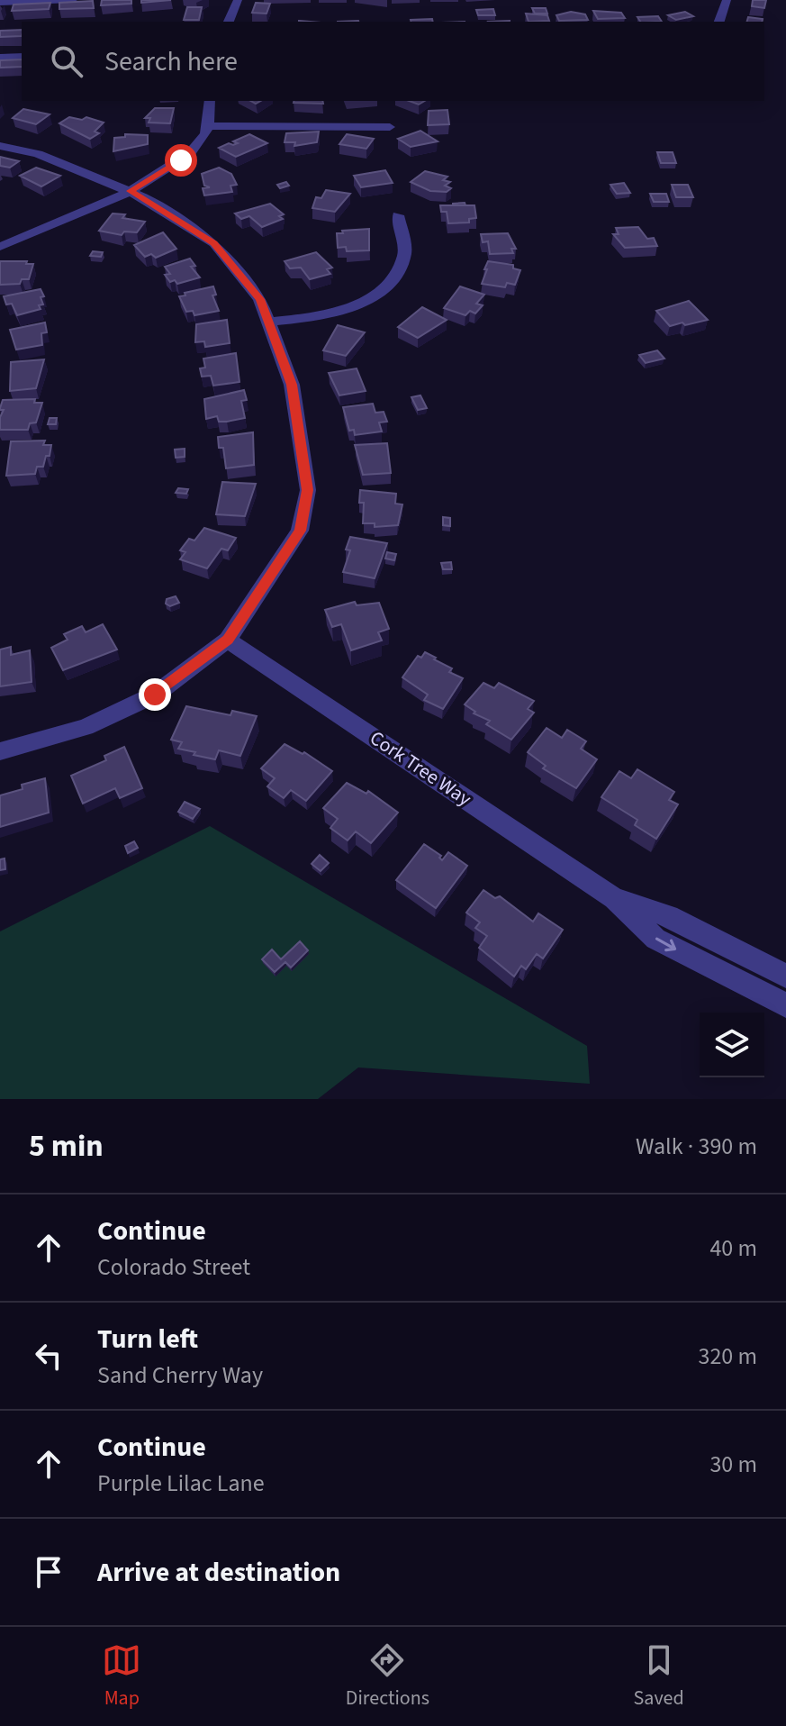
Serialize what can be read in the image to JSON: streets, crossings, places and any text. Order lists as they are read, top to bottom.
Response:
{
  "streets": {
    "street": ["Cork Tree Way"]
  },
  "page": {
    "search": "Search here",
    "heading": ["5 min", "Walk · 390 m"],
    "list": [
      ["Continue", "Colorado Street", "40 m"],
      ["Turn left", "Sand Cherry Way", "320 m"],
      ["Continue", "Purple Lilac Lane", "30 m"],
      "Arrive at destination"
    ],
    "nav": ["Map", "Directions", "Saved"]
  }
}
